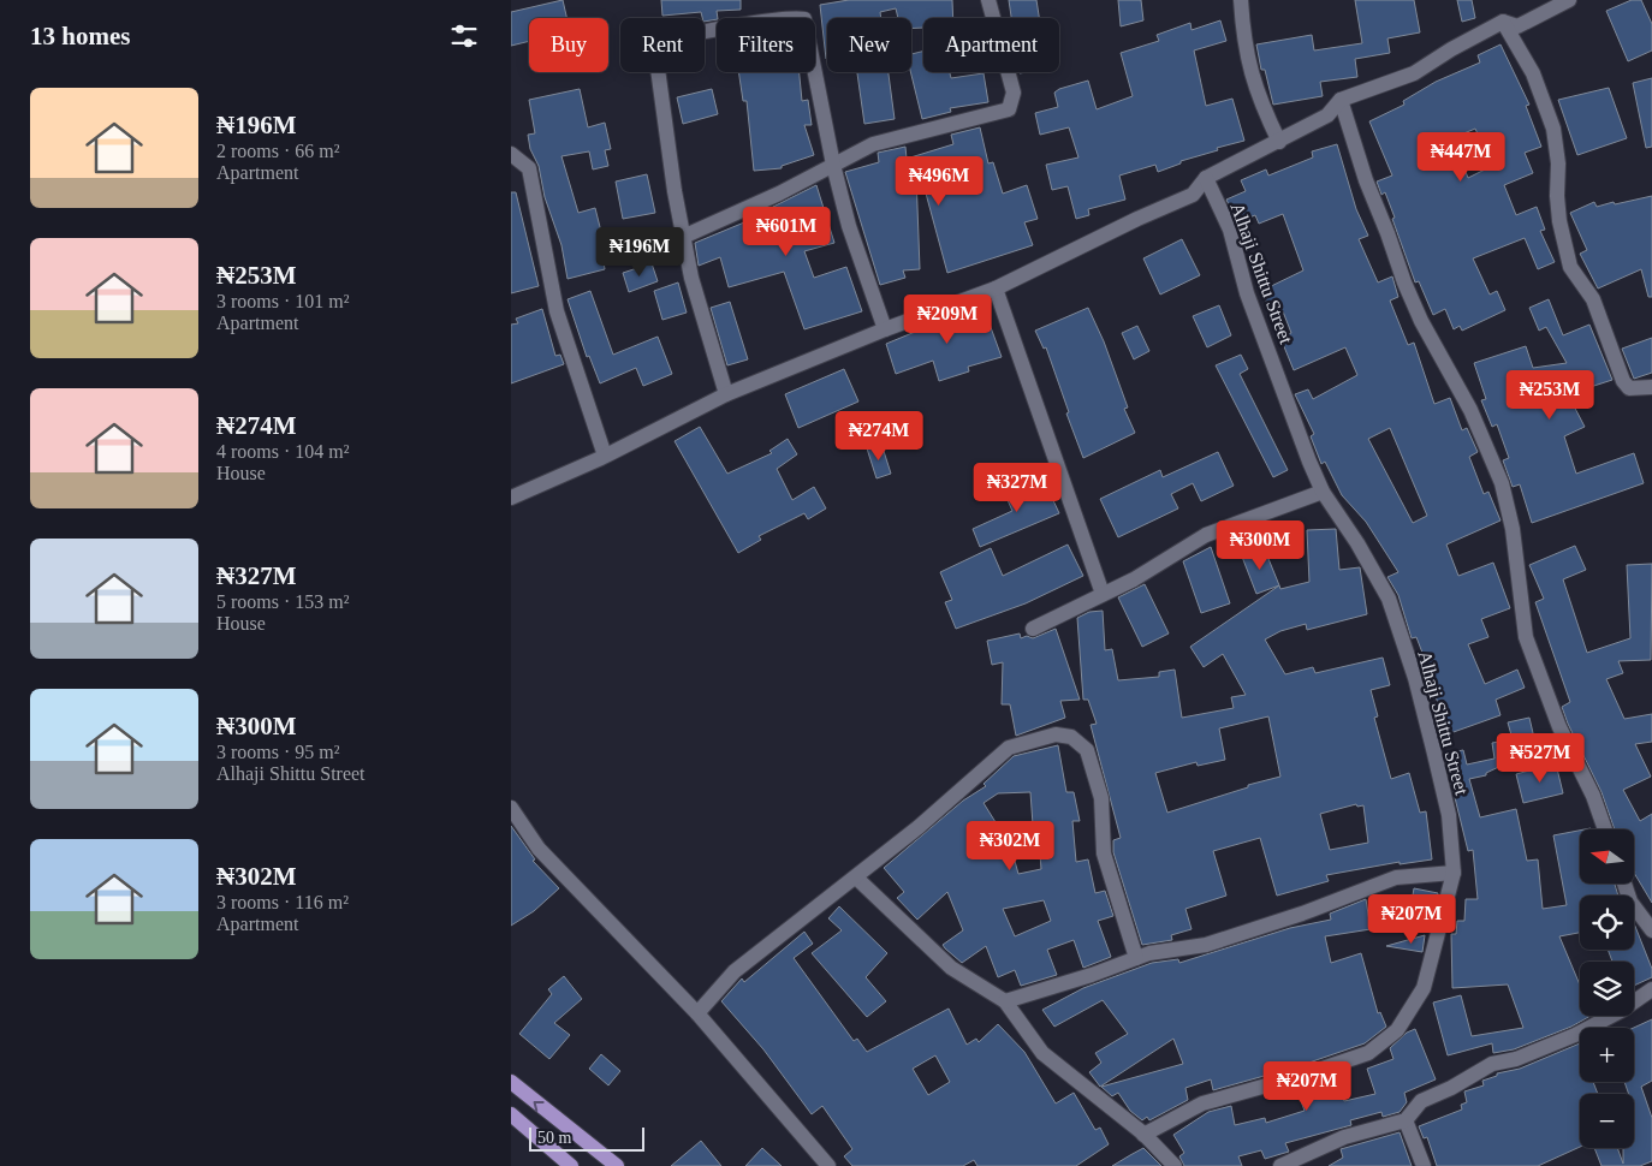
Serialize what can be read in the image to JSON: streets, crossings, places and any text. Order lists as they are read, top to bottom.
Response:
{
  "streets": {
    "street": ["Alhaji Shittu Street"]
  },
  "scale_bar": "50 m",
  "north": "left",
  "page": {
    "heading": "13 homes",
    "chip": [
      "Buy",
      "Rent",
      "Filters",
      "New",
      "Apartment"
    ],
    "list": [
      {
        "name": "₦196M",
        "note": "2 rooms · 66 m² · Apartment"
      },
      {
        "name": "₦253M",
        "note": "3 rooms · 101 m² · Apartment"
      },
      {
        "name": "₦274M",
        "note": "4 rooms · 104 m² · House"
      },
      {
        "name": "₦327M",
        "note": "5 rooms · 153 m² · House"
      },
      {
        "name": "₦300M",
        "note": "3 rooms · 95 m² · Alhaji Shittu Street"
      },
      {
        "name": "₦302M",
        "note": "3 rooms · 116 m² · Apartment"
      }
    ],
    "price": [
      "₦447M",
      "₦496M",
      "₦601M",
      "₦196M",
      "₦209M",
      "₦253M",
      "₦274M",
      "₦327M",
      "₦300M",
      "₦527M",
      "₦302M",
      "₦207M",
      "₦207M"
    ],
    "map_buttons": ["+", "−"],
    "scale": "50 m"
  }
}
